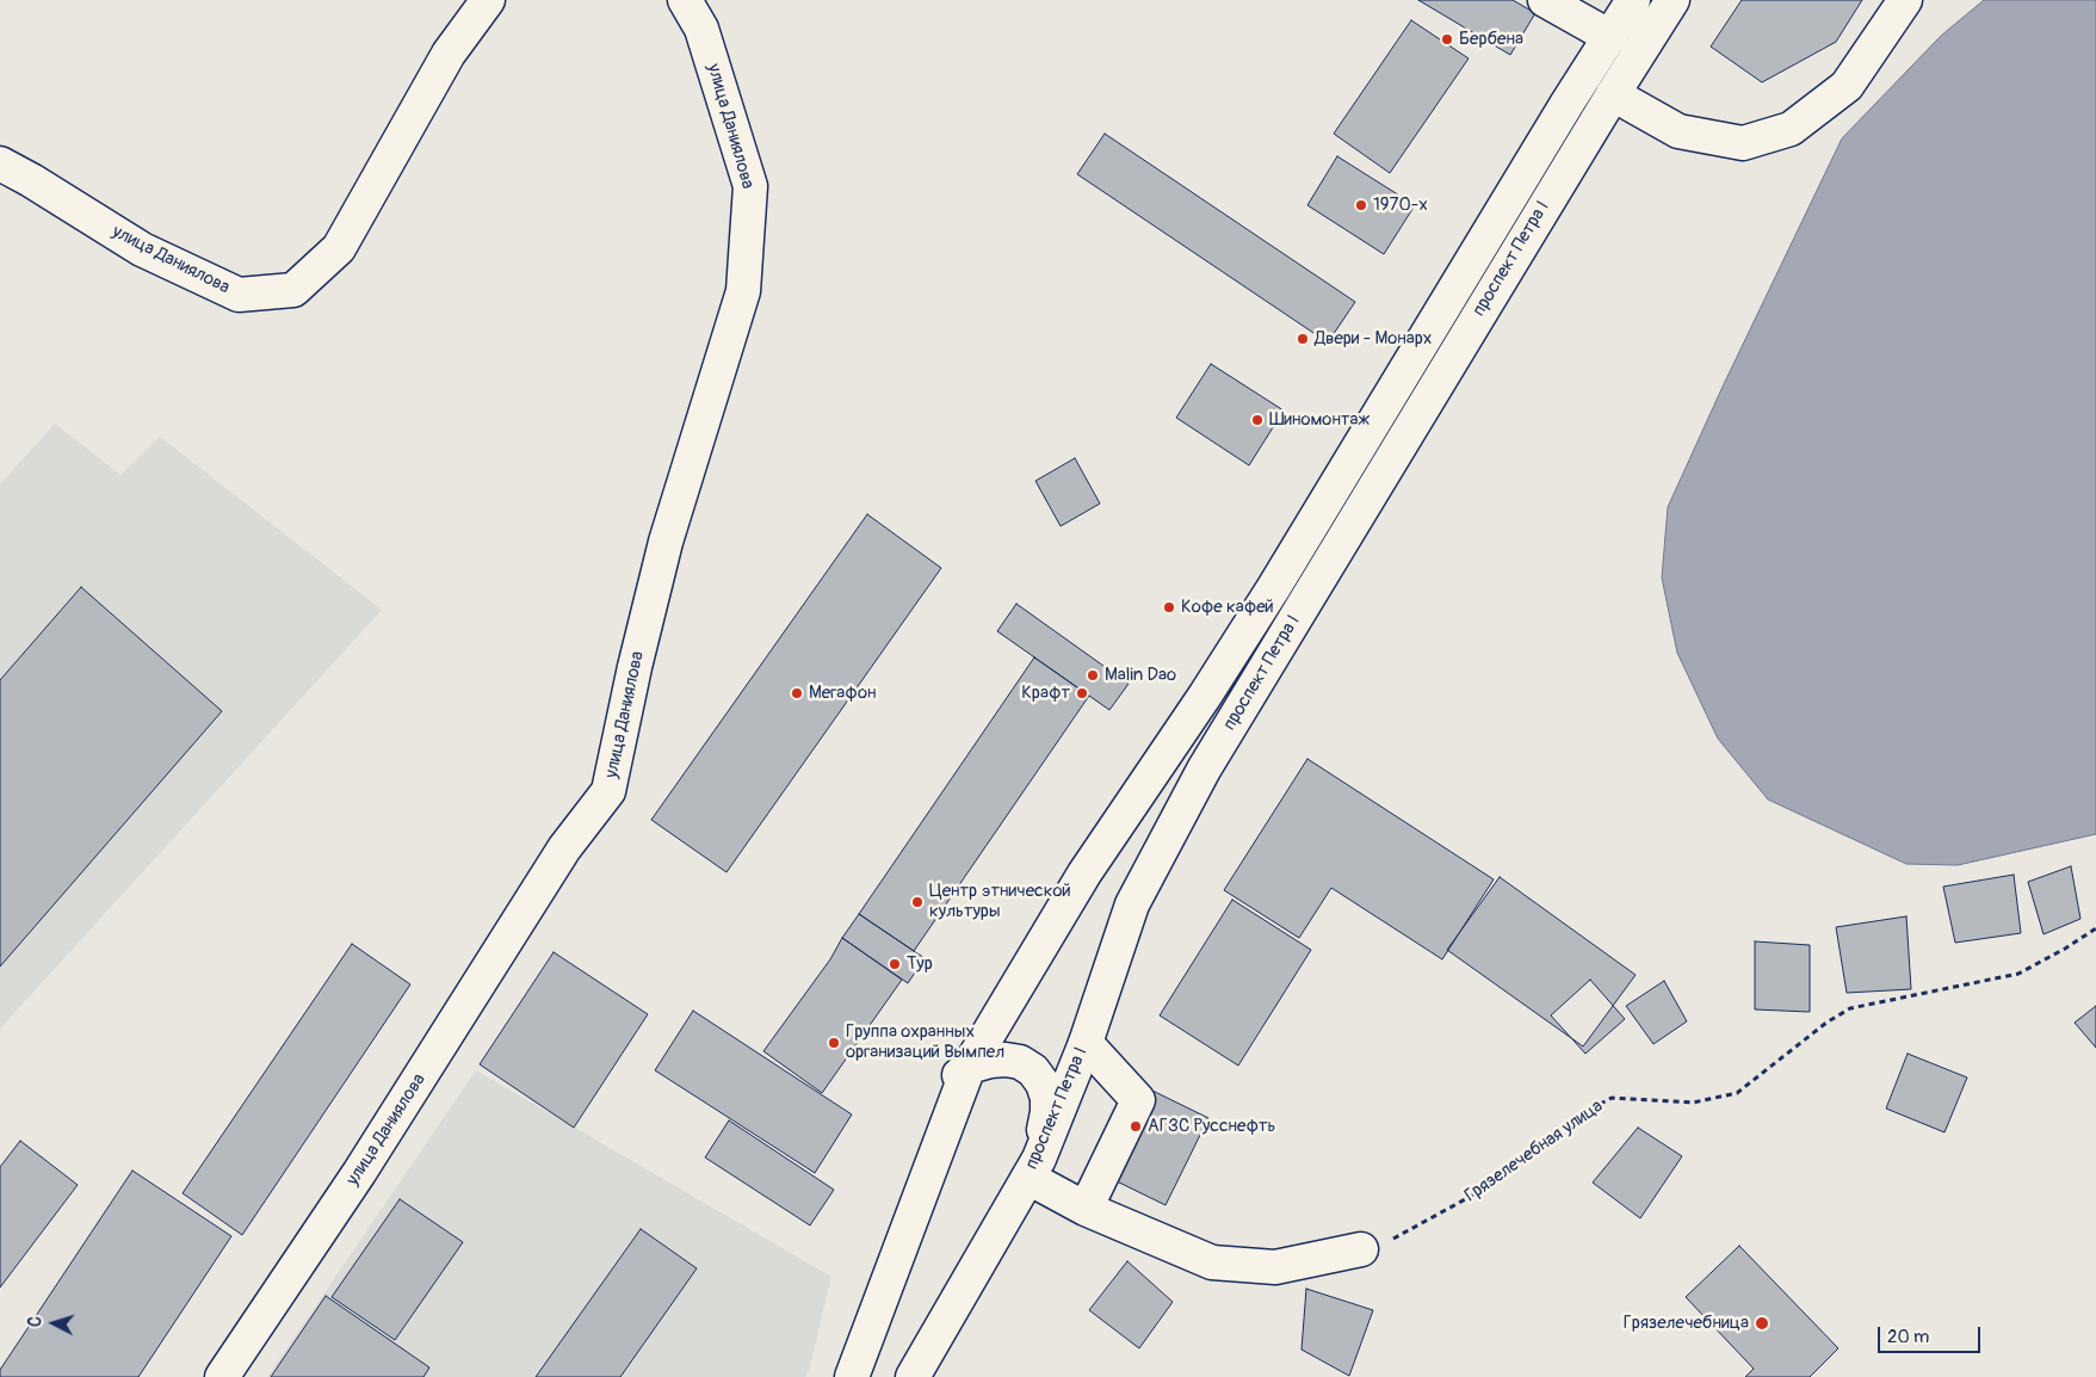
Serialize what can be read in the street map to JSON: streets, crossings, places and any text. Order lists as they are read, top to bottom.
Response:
{
  "streets": {
    "main road": ["улица Даниялова", "проспект Петра I"],
    "path": ["Грязелечебная улица"]
  },
  "places": [
    "Бербена",
    "1970-х",
    "Двери - Монарх",
    "Шиномонтаж",
    "Кофе кафей",
    "Malin Dao",
    "Мегафон",
    "Крафт",
    "Центр этнической культуры",
    "Тур",
    "Группа охранных организаций Вымпел",
    "АГЗС Русснефть",
    "Грязелечебница"
  ],
  "scale_bar": "20 m",
  "north": "left"
}
